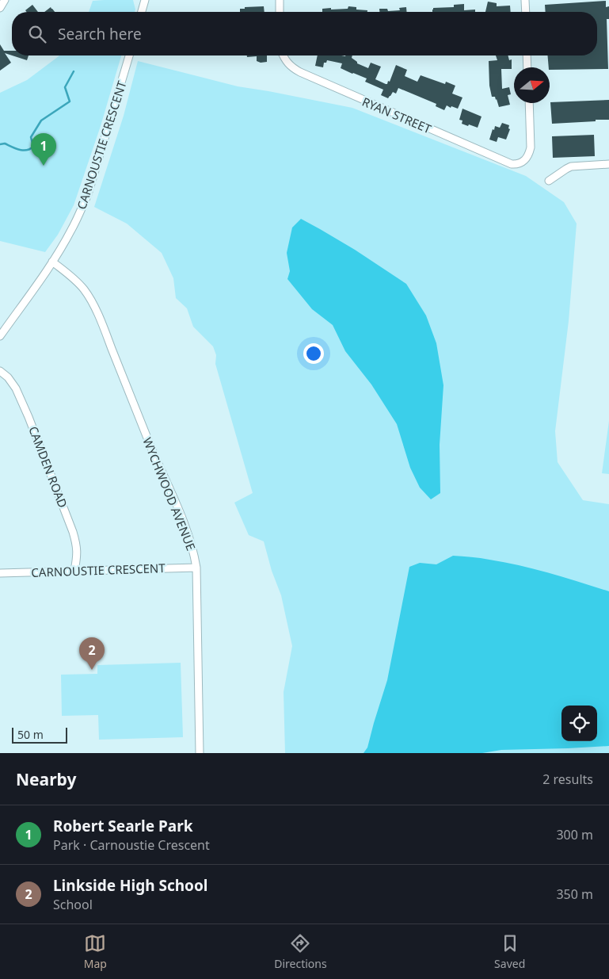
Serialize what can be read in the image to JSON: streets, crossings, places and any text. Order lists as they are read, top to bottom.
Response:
{
  "streets": {
    "street": [
      "RYAN STREET",
      "CARNOUSTIE CRESCENT",
      "CAMDEN ROAD",
      "WYCHWOOD AVENUE"
    ]
  },
  "crossings": [
    ["CARNOUSTIE CRESCENT", "CAMDEN ROAD"],
    ["CARNOUSTIE CRESCENT", "WYCHWOOD AVENUE"]
  ],
  "scale_bar": "50 m",
  "north": "right",
  "page": {
    "search": "Search here",
    "pins": ["1", "2"],
    "scale": "50 m",
    "heading": ["Nearby", "2 results"],
    "list": [
      {
        "mark": "1",
        "name": "Robert Searle Park",
        "note": "Park · Carnoustie Crescent",
        "value": "300 m"
      },
      {
        "mark": "2",
        "name": "Linkside High School",
        "note": "School",
        "value": "350 m"
      }
    ],
    "nav": ["Map", "Directions", "Saved"]
  }
}
